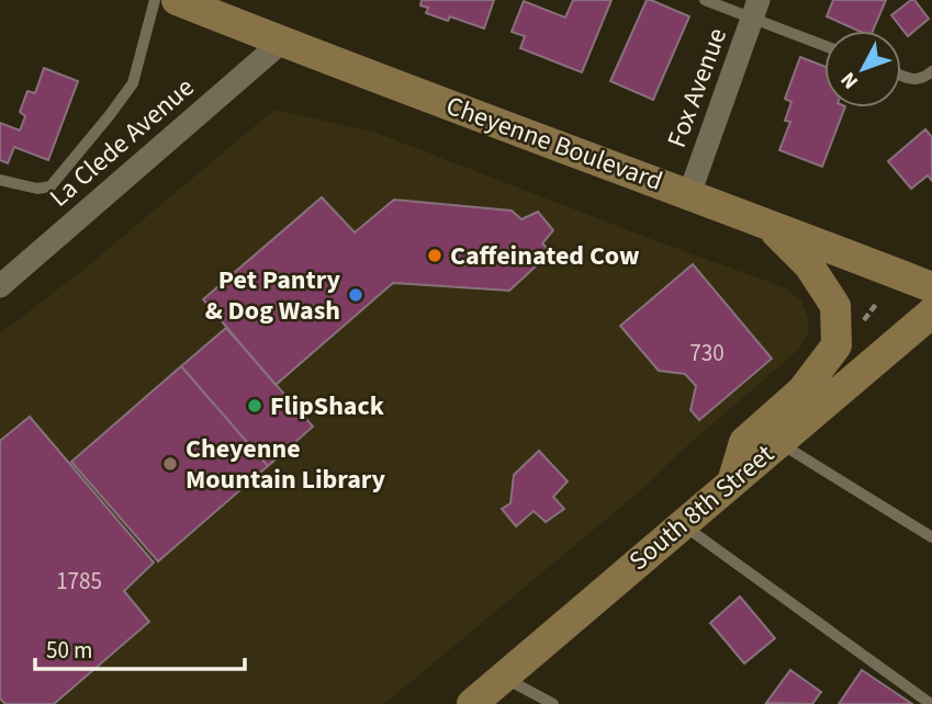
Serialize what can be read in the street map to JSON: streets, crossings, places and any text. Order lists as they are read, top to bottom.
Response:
{
  "streets": {
    "main road": ["Cheyenne Boulevard", "South 8th Street"],
    "street": ["Fox Avenue", "La Clede Avenue"]
  },
  "crossings": [
    ["Fox Avenue", "Cheyenne Boulevard"],
    ["La Clede Avenue", "Cheyenne Boulevard"]
  ],
  "places": [
    "Caffeinated Cow",
    "Pet Pantry & Dog Wash",
    "FlipShack",
    "Cheyenne Mountain Library"
  ],
  "house_numbers": ["730", "1785"],
  "scale_bar": "50 m",
  "north": "bottom left"
}
